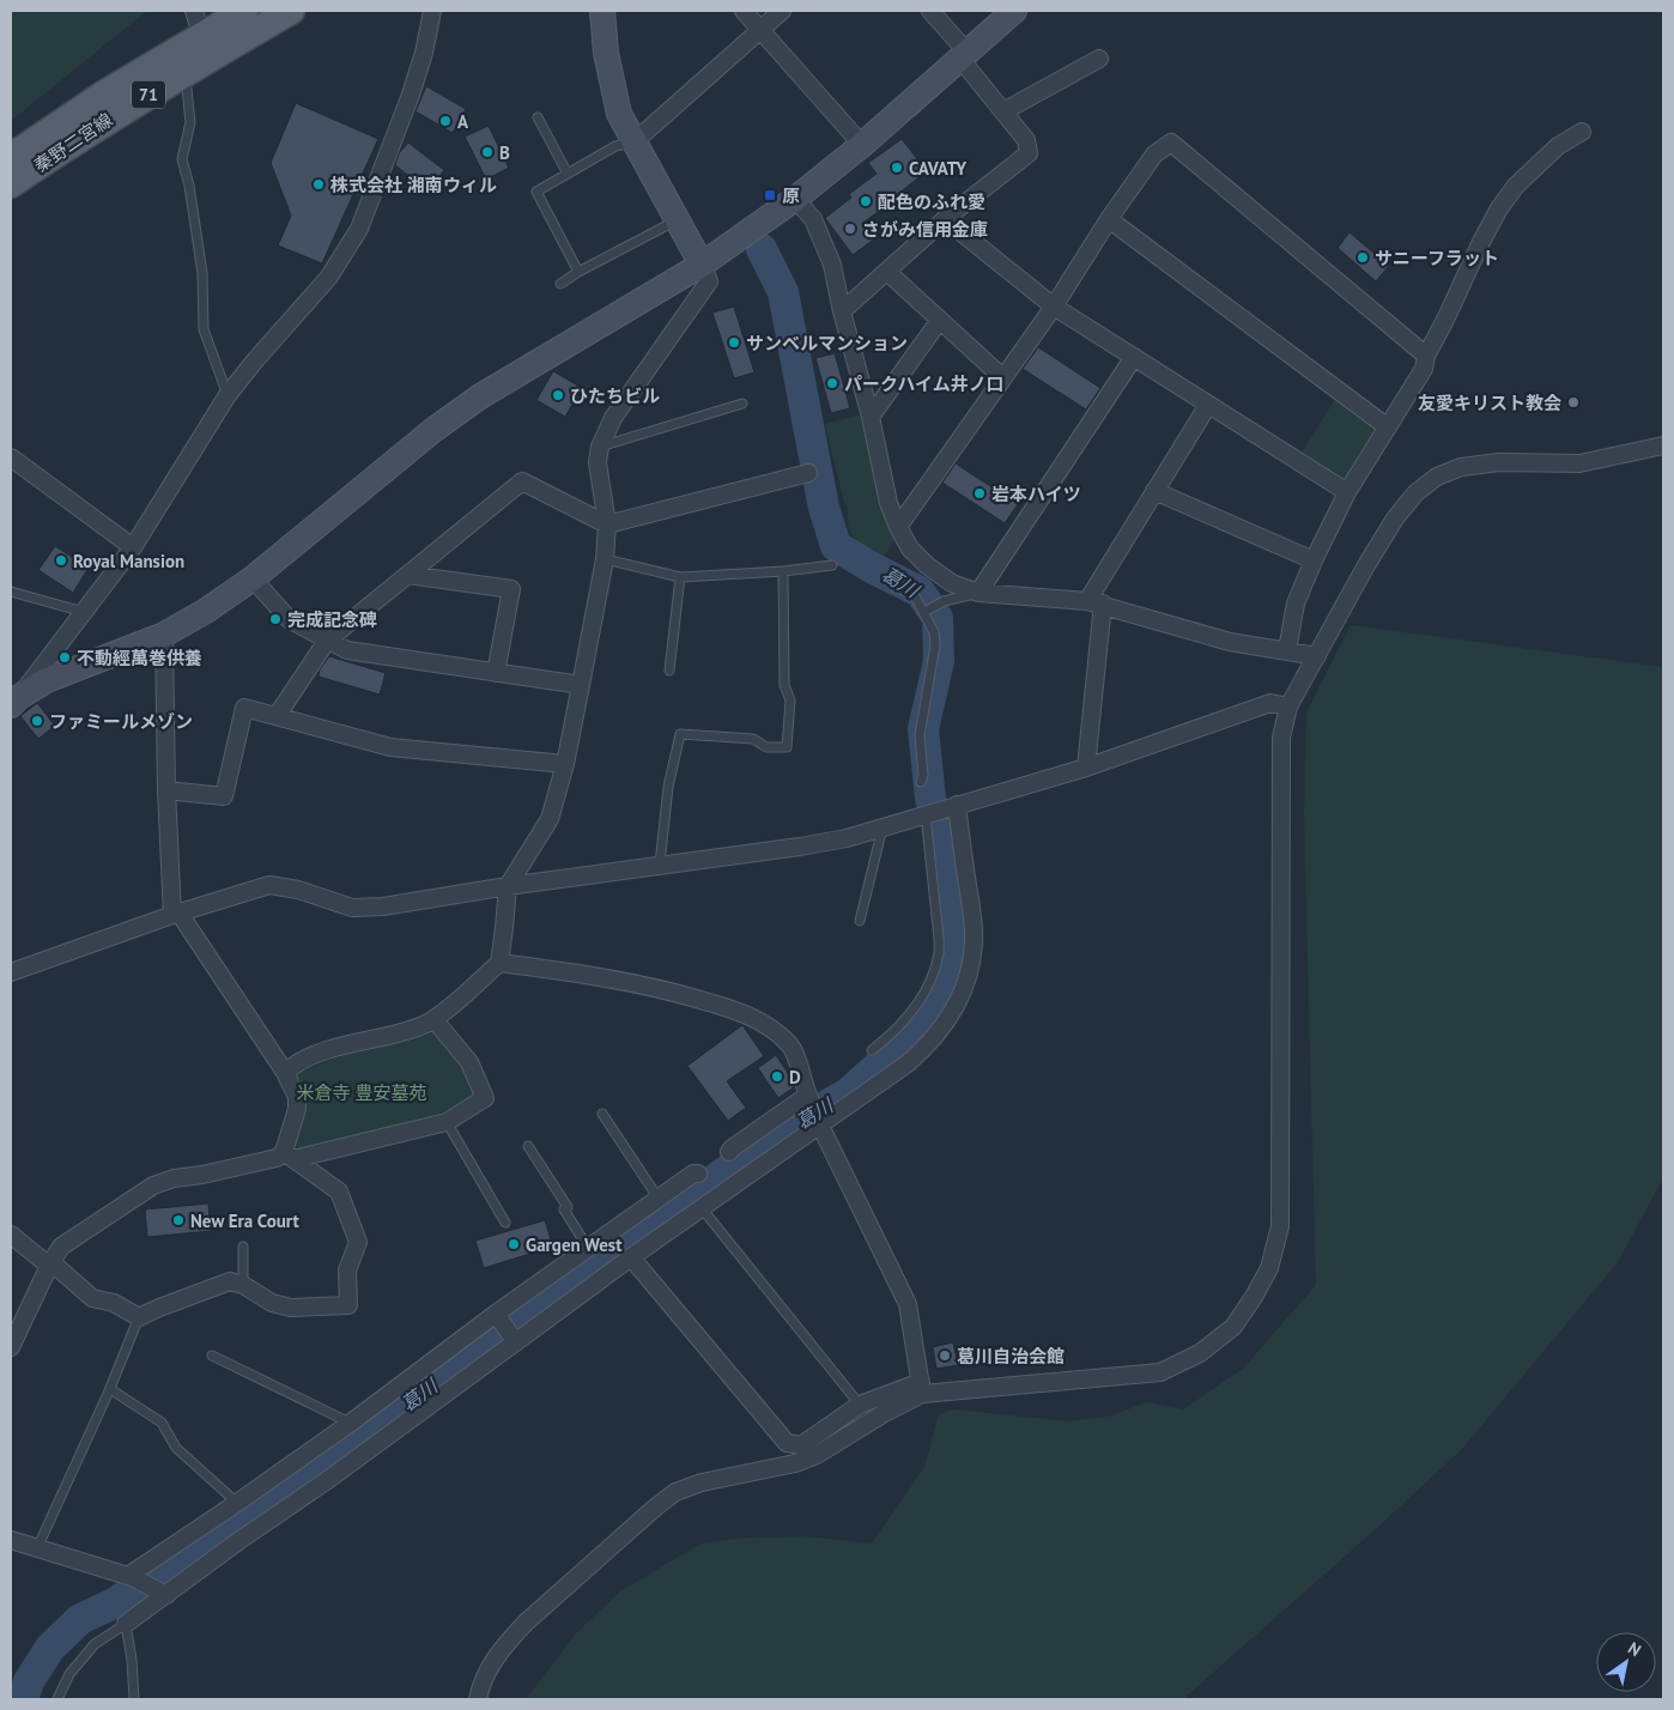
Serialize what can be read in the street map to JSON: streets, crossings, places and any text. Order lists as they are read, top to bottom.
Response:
{
  "streets": {
    "main road": ["71", "秦野二宮線"]
  },
  "water": ["葛川"],
  "parks": ["米倉寺 豊安墓苑"],
  "places": {
    "other": [
      "A",
      "B",
      "CAVATY",
      "株式会社 湘南ウィル",
      "配色のふれ愛",
      "さがみ信用金庫",
      "サニーフラット",
      "サンベルマンション",
      "パークハイム井ノ口",
      "ひたちビル",
      "友愛キリスト教会",
      "岩本ハイツ",
      "Royal Mansion",
      "完成記念碑",
      "不動經萬巻供養",
      "ファミールメゾン",
      "D",
      "New Era Court",
      "Gargen West",
      "葛川自治会館"
    ],
    "transit": ["原"]
  },
  "north": "top right"
}
